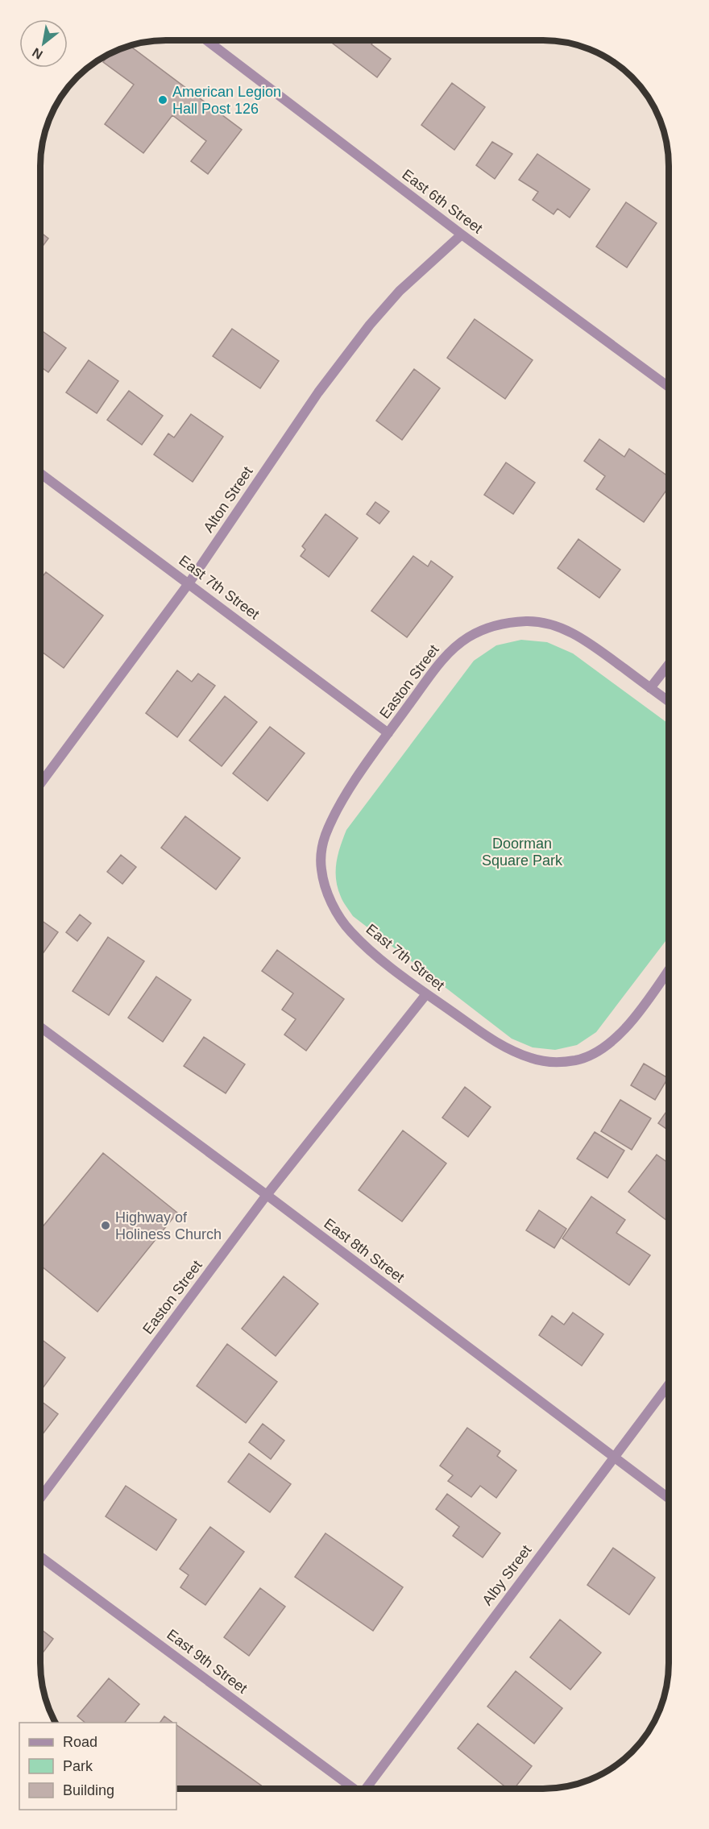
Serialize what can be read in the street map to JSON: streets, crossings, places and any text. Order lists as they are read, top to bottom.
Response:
{
  "streets": {
    "street": [
      "East 6th Street",
      "Alton Street",
      "East 7th Street",
      "Easton Street",
      "East 8th Street",
      "Alby Street",
      "East 9th Street"
    ]
  },
  "crossings": [
    ["East 6th Street", "Alton Street"],
    ["Alton Street", "East 7th Street"],
    ["East 7th Street", "Easton Street"],
    ["Easton Street", "East 8th Street"],
    ["East 8th Street", "Alby Street"]
  ],
  "parks": ["Doorman Square Park"],
  "places": ["American Legion Hall Post 126", "Highway of Holiness Church"],
  "legend": ["Road", "Park", "Building"],
  "north": "bottom left"
}
